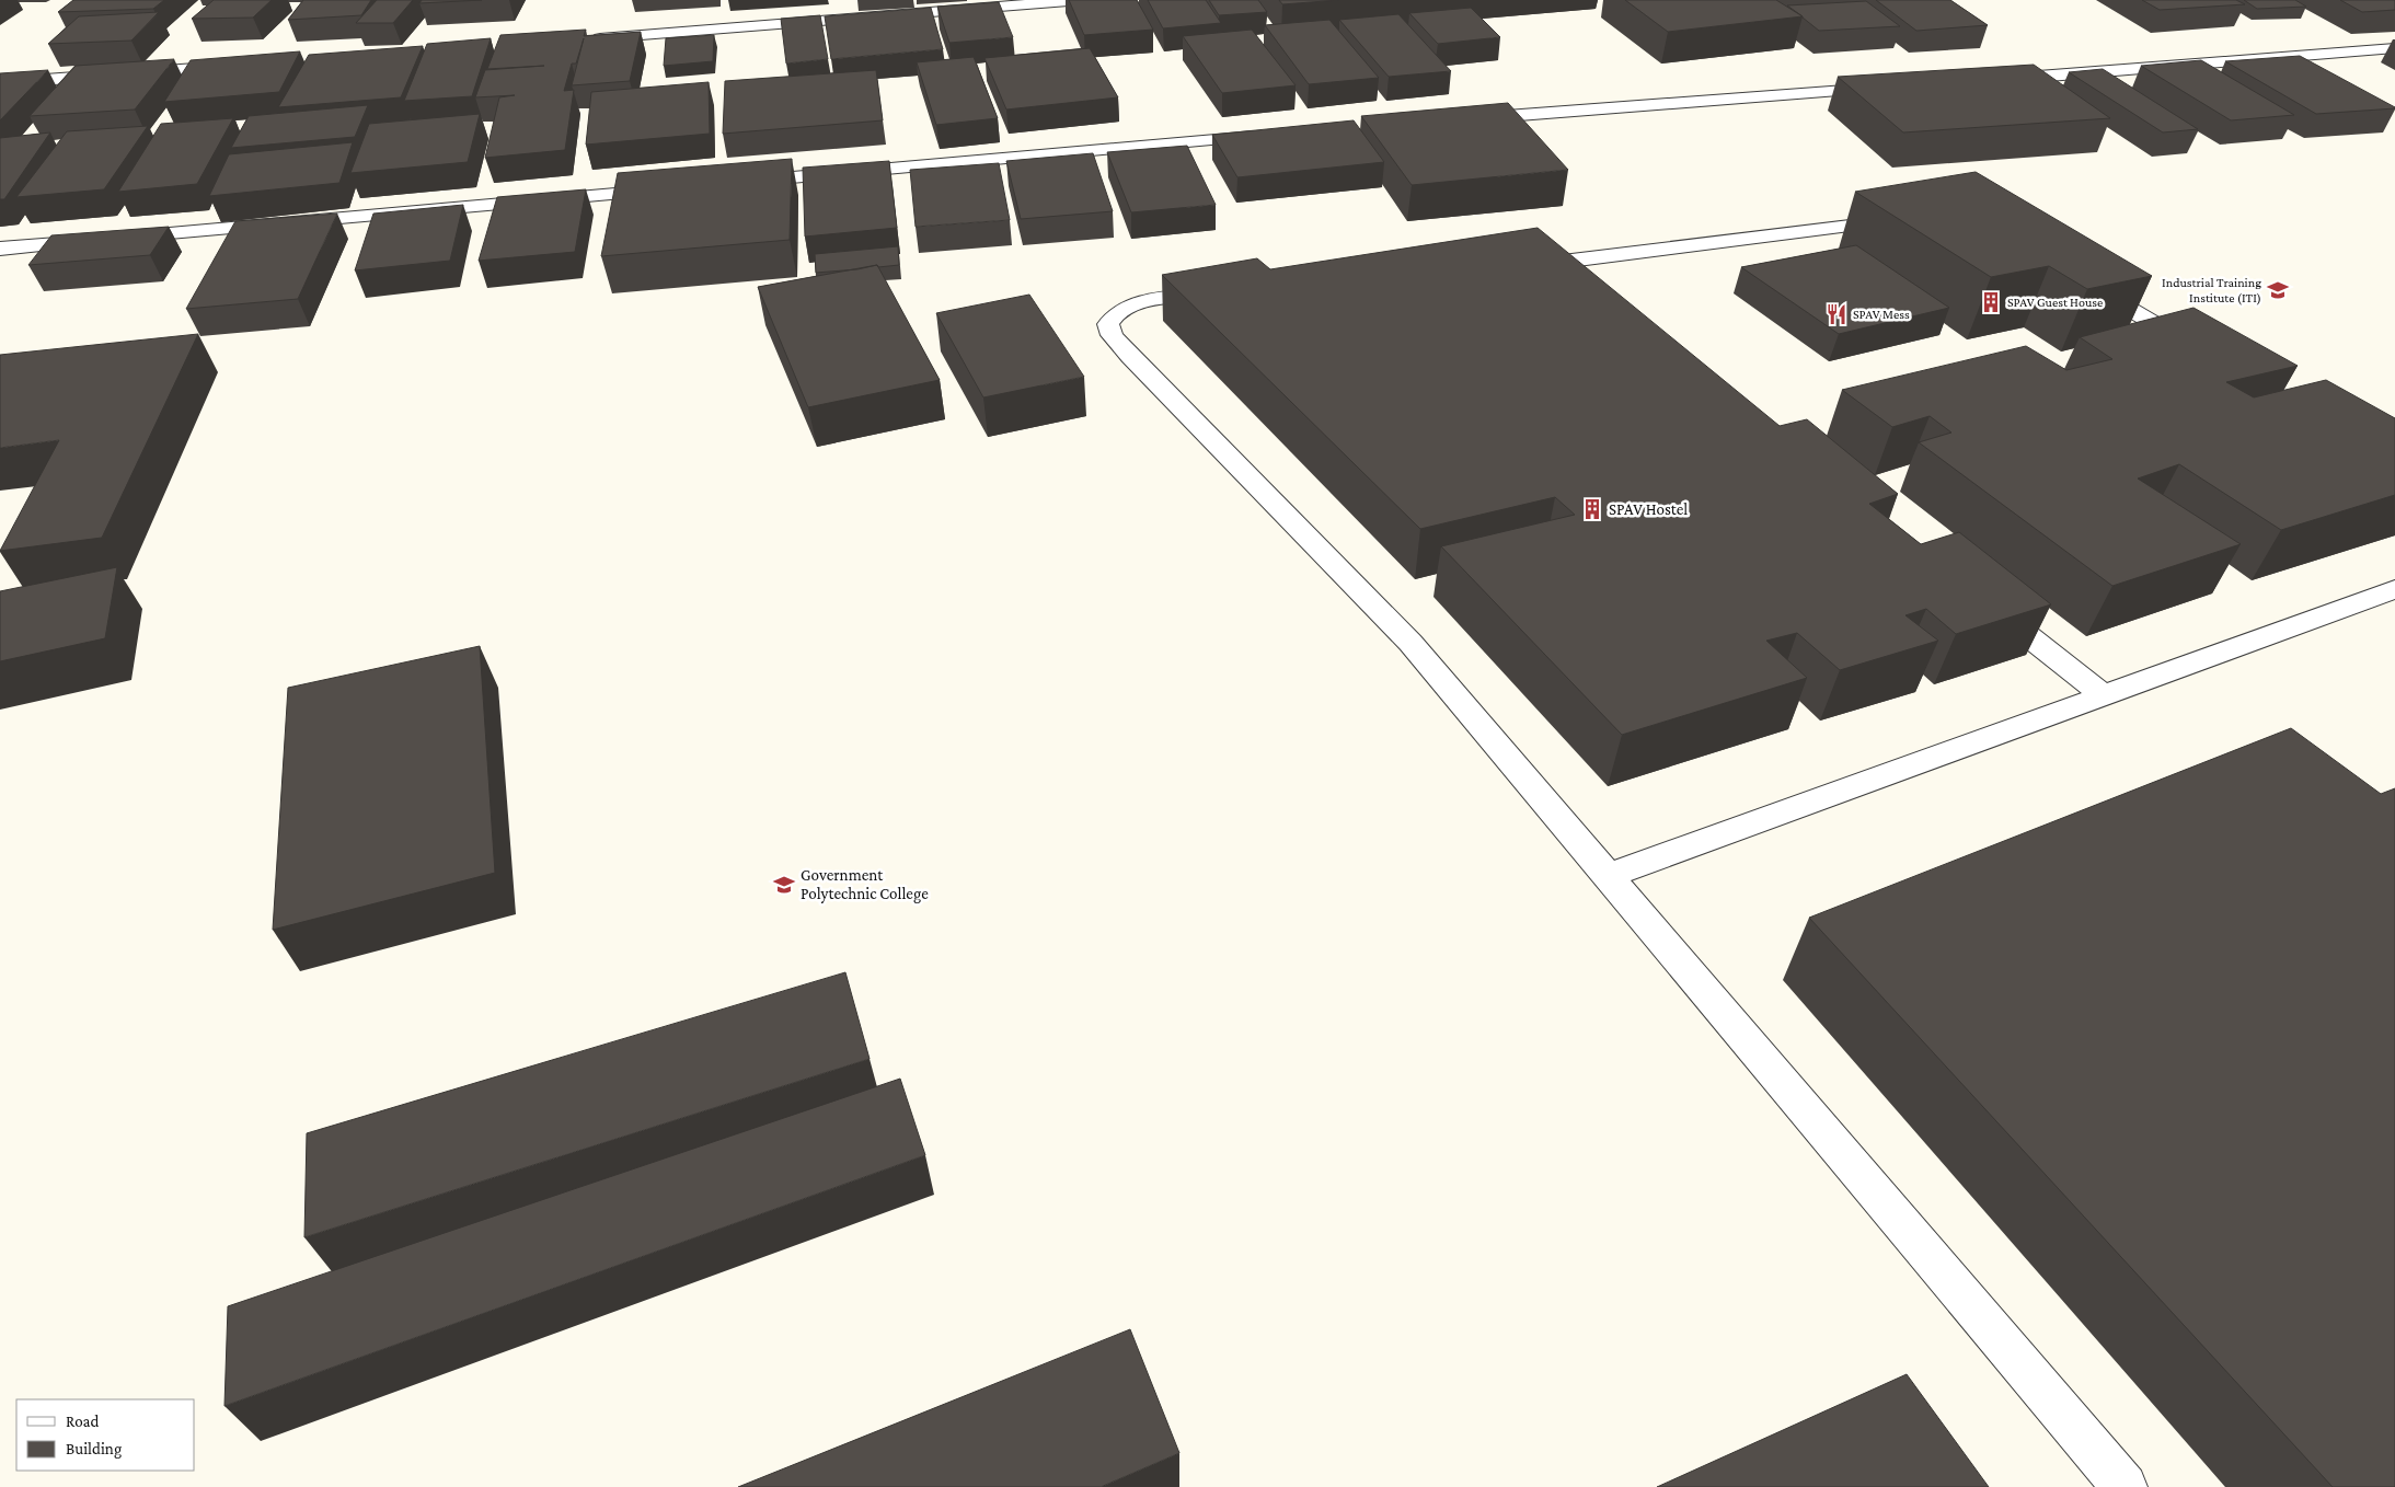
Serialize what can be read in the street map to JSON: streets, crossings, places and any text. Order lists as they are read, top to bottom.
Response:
{
  "places": {
    "school or university": ["Industrial Training Institute (ITI)", "Government Polytechnic College"],
    "building": ["SPAV Guest House", "SPAV Hostel"],
    "restaurant": ["SPAV Mess"]
  },
  "legend": ["Road", "Building"]
}
